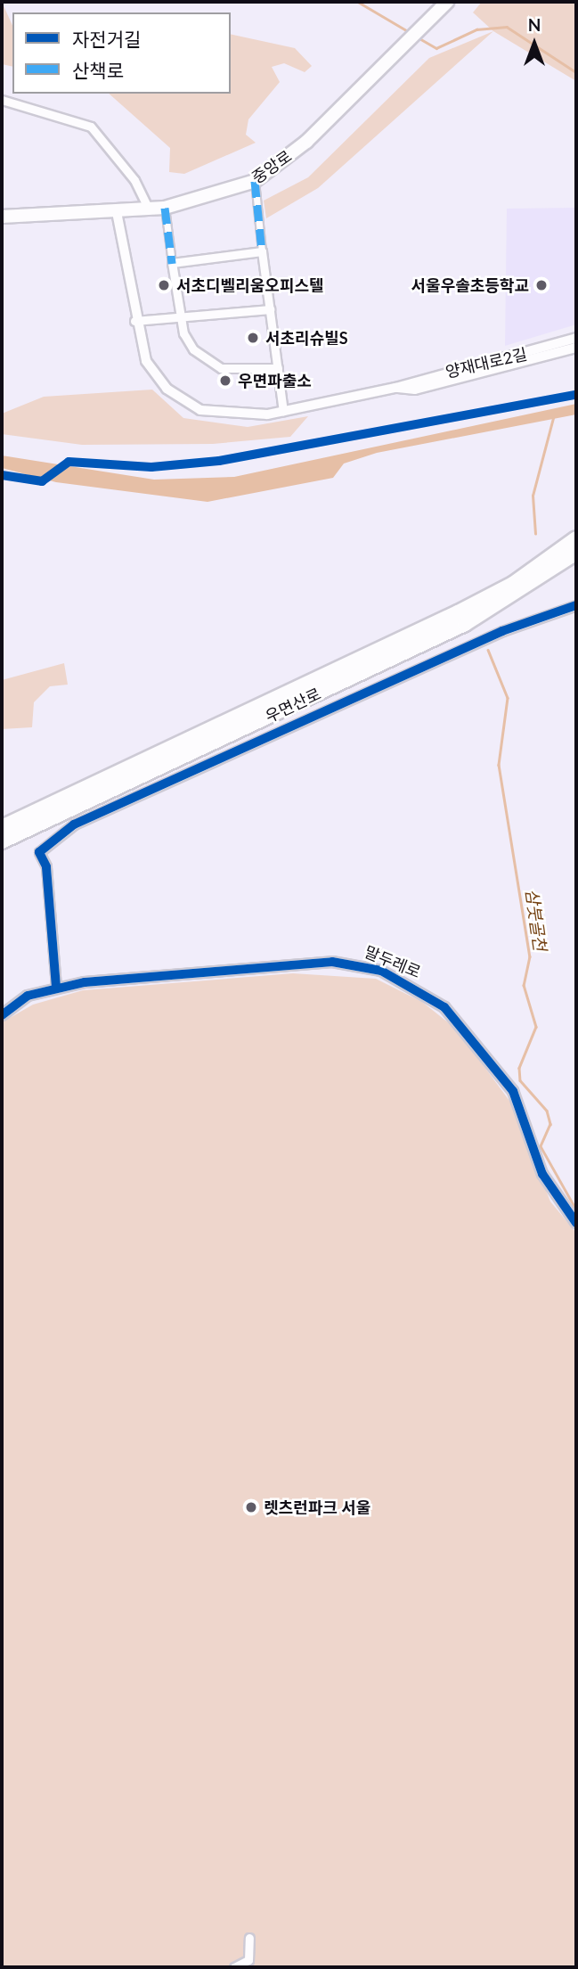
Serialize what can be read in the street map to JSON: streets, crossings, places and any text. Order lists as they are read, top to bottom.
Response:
{
  "streets": {
    "highway": ["우면산로"],
    "main road": ["중앙로"],
    "street": ["양재대로2길", "말두레로"]
  },
  "crossings": [
    ["중앙로", "양재대로2길"]
  ],
  "water": ["삼붓골천"],
  "places": [
    "서초디벨리움오피스텔",
    "서울우솔초등학교",
    "서초리슈빌S",
    "우면파출소",
    "렛츠런파크 서울"
  ],
  "legend": ["자전거길", "산책로"],
  "north": "top"
}
